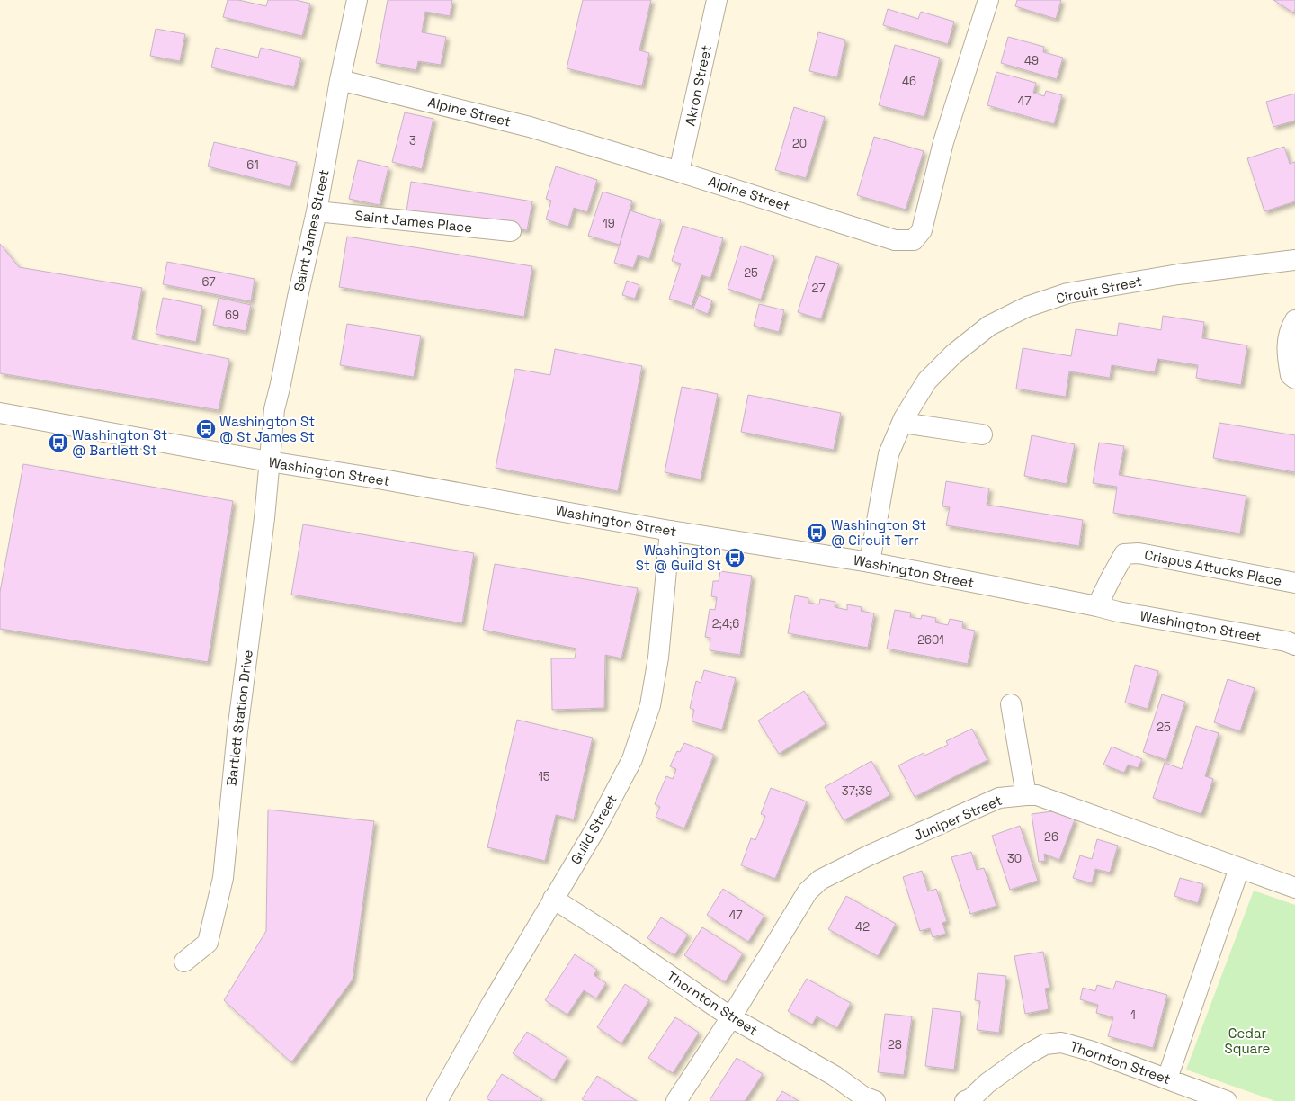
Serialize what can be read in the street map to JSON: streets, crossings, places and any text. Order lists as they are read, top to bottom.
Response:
{
  "streets": {
    "street": [
      "Akron Street",
      "Alpine Street",
      "Saint James Place",
      "Saint James Street",
      "Circuit Street",
      "Washington Street",
      "Crispus Attucks Place",
      "Bartlett Station Drive",
      "Juniper Street",
      "Guild Street",
      "Thornton Street"
    ]
  },
  "crossings": [
    ["Akron Street", "Alpine Street"],
    ["Alpine Street", "Saint James Street"],
    ["Saint James Place", "Saint James Street"],
    ["Saint James Street", "Washington Street"],
    ["Saint James Street", "Bartlett Station Drive"],
    ["Circuit Street", "Washington Street"],
    ["Washington Street", "Crispus Attucks Place"],
    ["Washington Street", "Bartlett Station Drive"],
    ["Washington Street", "Guild Street"],
    ["Juniper Street", "Thornton Street"],
    ["Guild Street", "Thornton Street"]
  ],
  "parks": ["Cedar Square"],
  "places": {
    "bus stop": [
      "Washington St @ St James St",
      "Washington St @ Bartlett St",
      "Washington St @ Circuit Terr",
      "Washington St @ Guild St"
    ]
  },
  "house_numbers": [
    "49",
    "46",
    "47",
    "3",
    "20",
    "61",
    "19",
    "25",
    "67",
    "27",
    "69",
    "2;4;6",
    "2601",
    "25",
    "15",
    "37;39",
    "26",
    "30",
    "47",
    "42",
    "1",
    "28"
  ]
}
